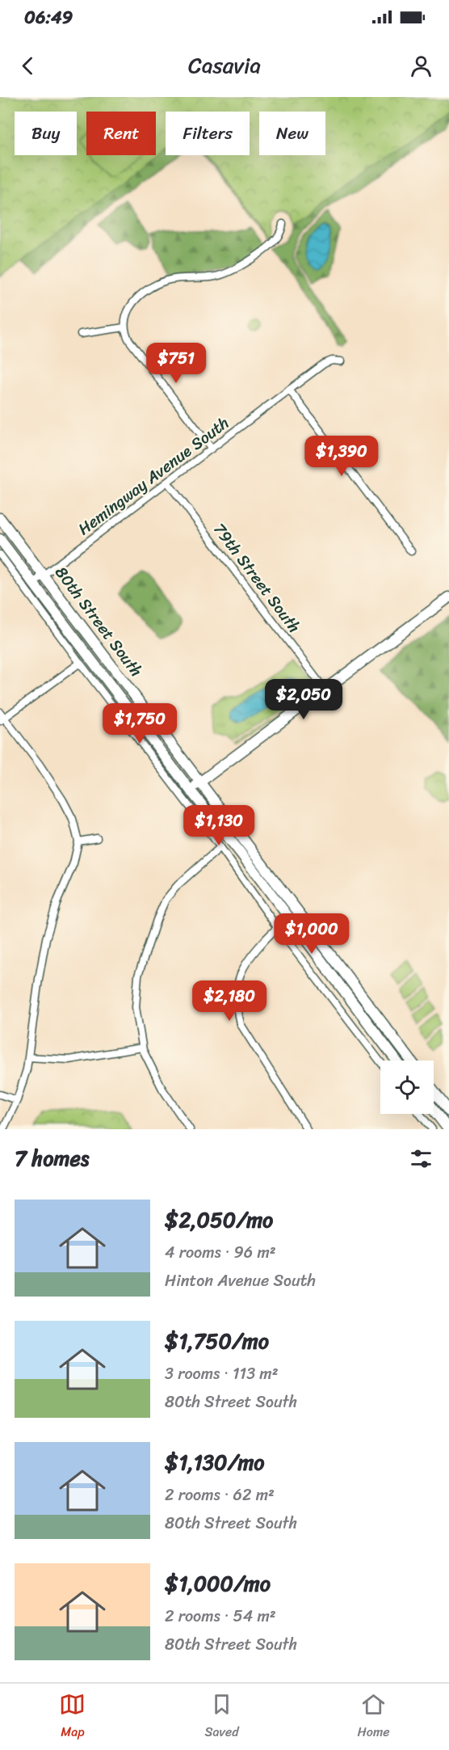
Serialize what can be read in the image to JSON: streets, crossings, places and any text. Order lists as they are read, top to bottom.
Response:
{
  "streets": {
    "main road": ["80th Street South"],
    "street": ["Hemingway Avenue South", "79th Street South"]
  },
  "crossings": [
    ["Hemingway Avenue South", "79th Street South"],
    ["Hemingway Avenue South", "80th Street South"]
  ],
  "page": {
    "status": "06:49",
    "header": "Casavia",
    "chip": [
      "Buy",
      "Rent",
      "Filters",
      "New"
    ],
    "price": [
      "$751",
      "$1,390",
      "$2,050",
      "$1,750",
      "$1,130",
      "$1,000",
      "$2,180"
    ],
    "heading": "7 homes",
    "list": [
      {
        "name": "$2,050/mo",
        "note": "4 rooms · 96 m² · Hinton Avenue South"
      },
      {
        "name": "$1,750/mo",
        "note": "3 rooms · 113 m² · 80th Street South"
      },
      {
        "name": "$1,130/mo",
        "note": "2 rooms · 62 m² · 80th Street South"
      },
      {
        "name": "$1,000/mo",
        "note": "2 rooms · 54 m² · 80th Street South"
      }
    ],
    "tabs": ["Map", "Saved", "Home"]
  }
}
